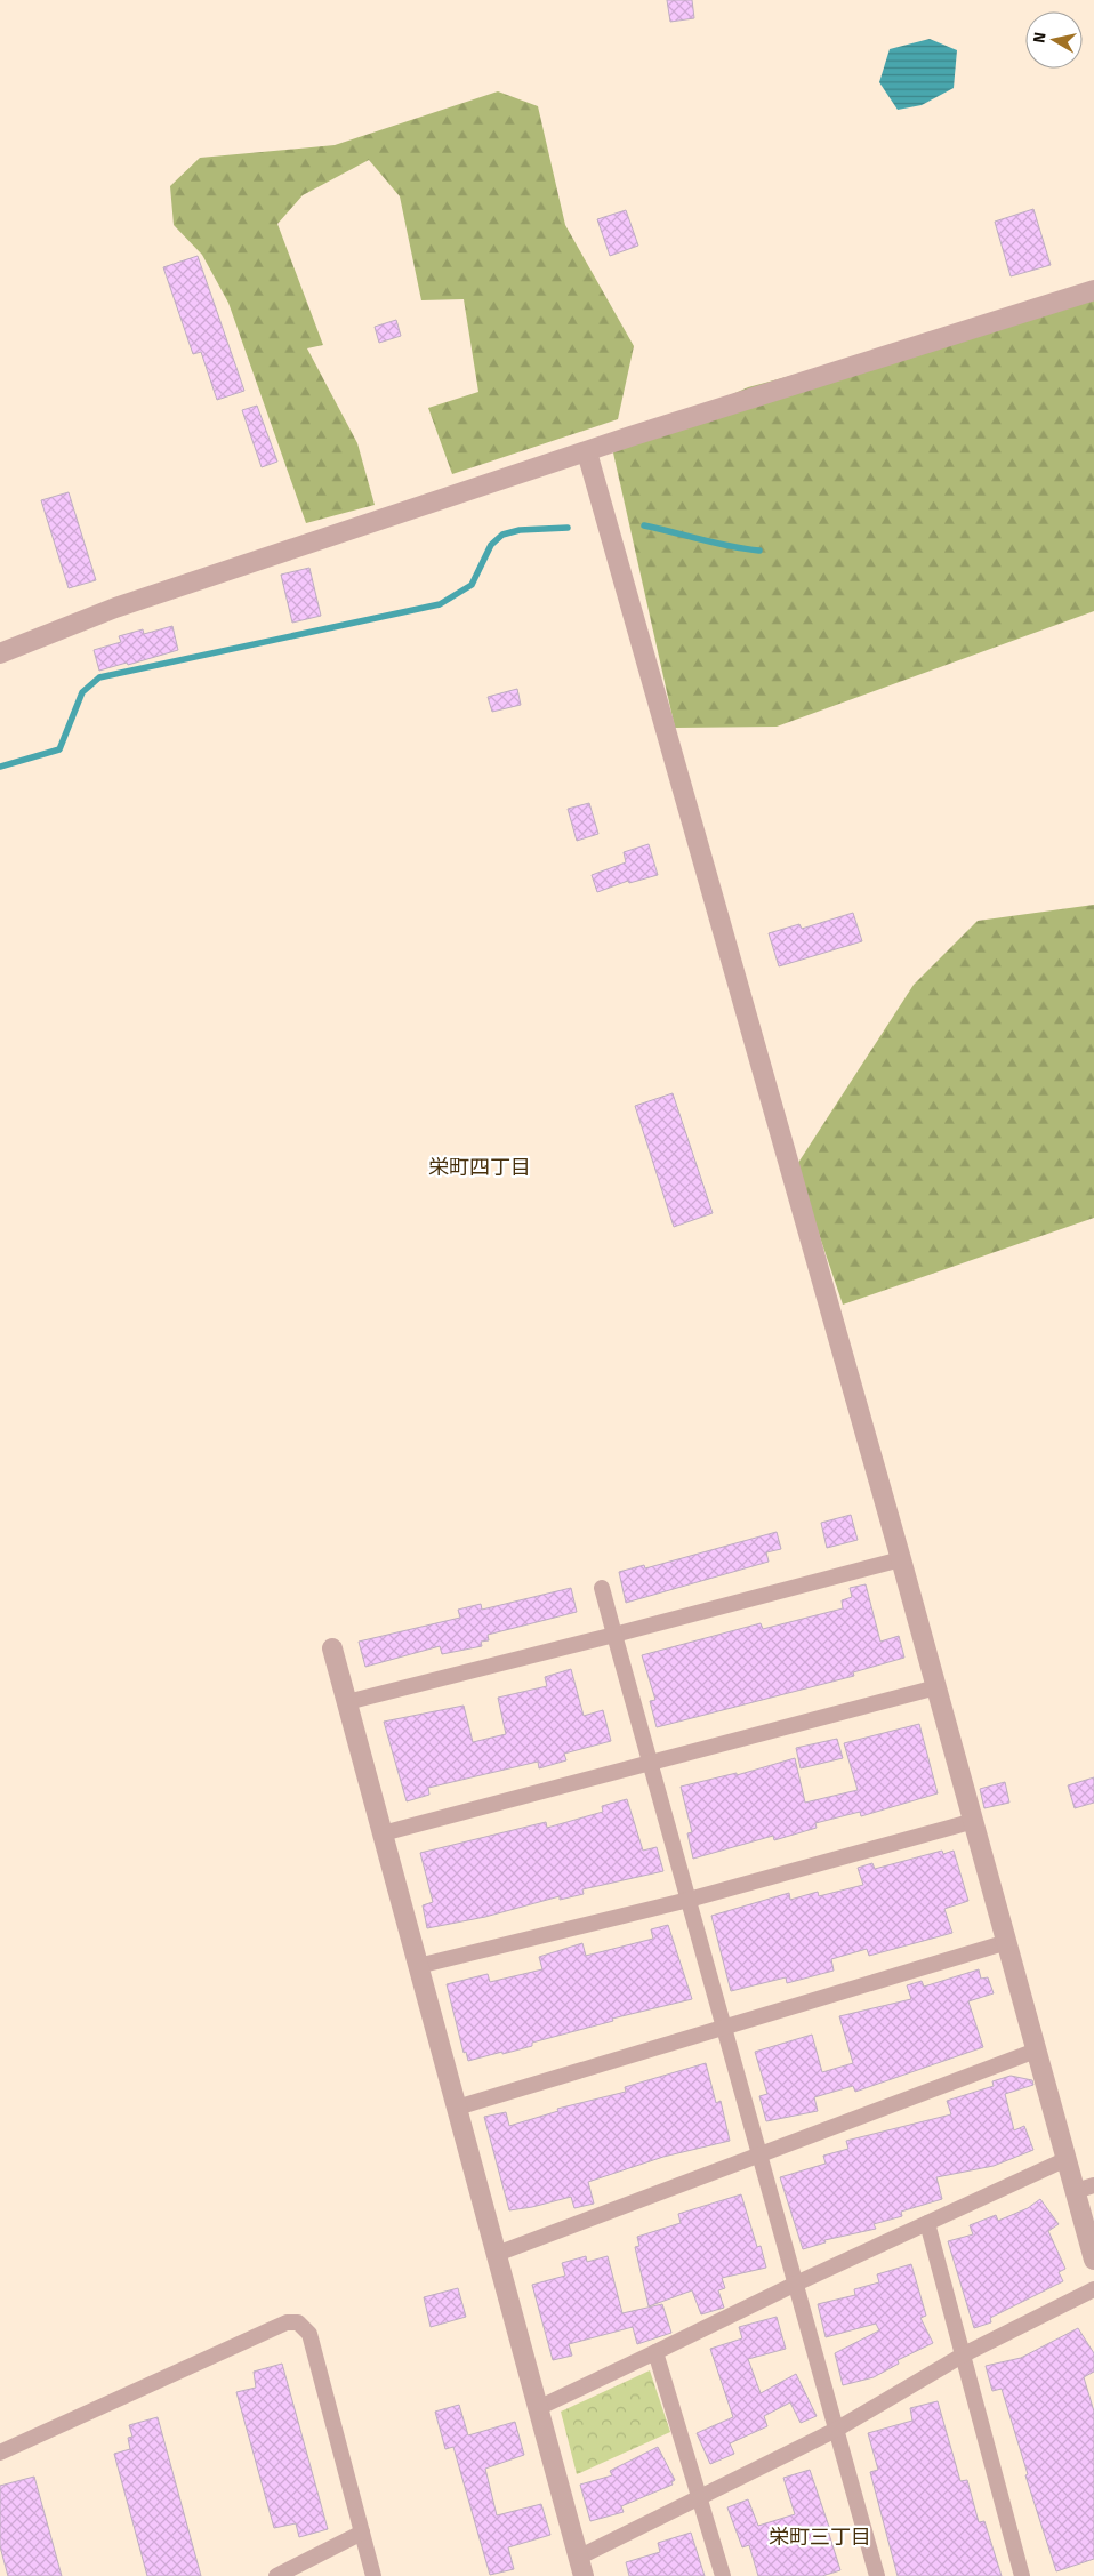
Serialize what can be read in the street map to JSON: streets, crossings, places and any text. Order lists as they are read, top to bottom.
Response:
{
  "districts": ["栄町四丁目", "栄町三丁目"],
  "north": "left"
}
